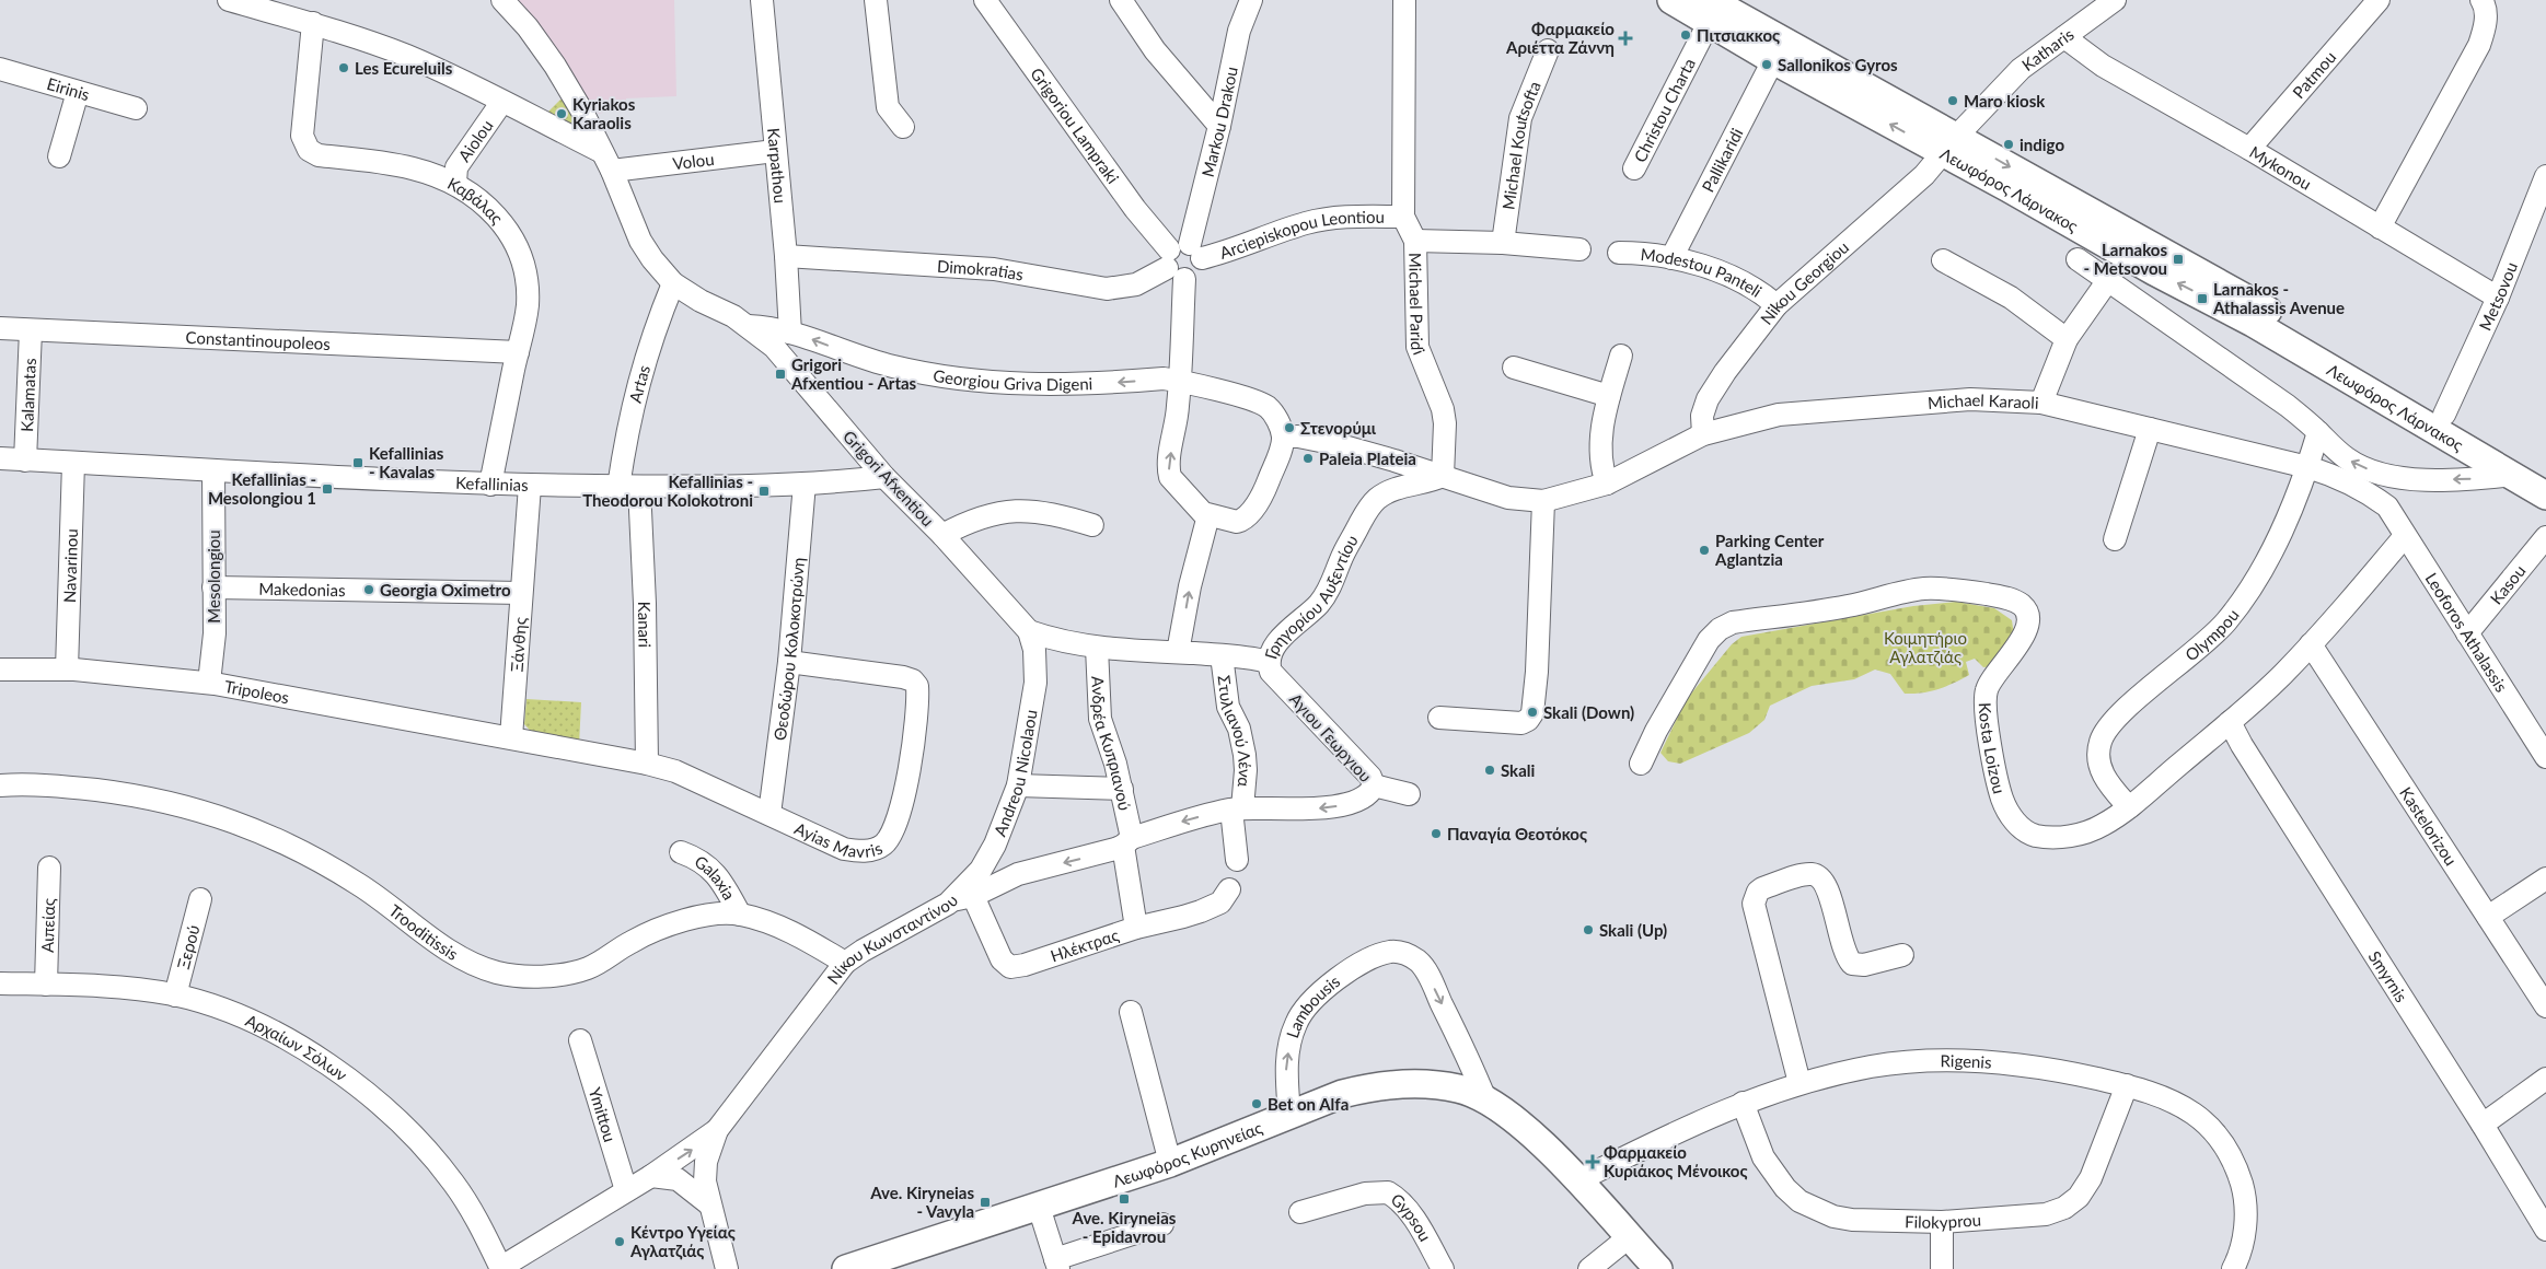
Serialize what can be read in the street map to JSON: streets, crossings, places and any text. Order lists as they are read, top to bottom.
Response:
{
  "streets": {
    "main road": ["Λεωφόρος Λάρνακος", "Λεωφόρος Κυρηνείας"],
    "street": [
      "Katharis",
      "Patmou",
      "Eirinis",
      "Christou Charta",
      "Markou Drakou",
      "Grigoriou Lampraki",
      "Aiolou",
      "Michael Koutsofta",
      "Pallikaridi",
      "Volou",
      "Karpathou",
      "Mykonou",
      "Καβάλας",
      "Arciepiskopou Leontiou",
      "Dimokratias",
      "Modestou Panteli",
      "Nikou Georgiou",
      "Metsovou",
      "Michael Paridi",
      "Constantinoupoleos",
      "Georgiou Griva Digeni",
      "Artas",
      "Kalamatas",
      "Michael Karaoli",
      "Grigori Afxentiou",
      "Kefallinias",
      "Navarinou",
      "Mesolongiou",
      "Kasou",
      "Makedonias",
      "Γρηγορίου Αυξεντίου",
      "Kanari",
      "Leoforos Athalassis",
      "Olympou",
      "Ξάνθης",
      "Θεοδώρου Κολοκοτρώνη",
      "Tripoleos",
      "Στυλιανού Λένα",
      "Αγιου Γεωργιου",
      "Ανδρέα Κυπριανού",
      "Kosta Loizou",
      "Andreou Nicolaou",
      "Kastelorizou",
      "Ayias Mavris",
      "Galaxia",
      "Αιπείας",
      "Trooditissis",
      "Νίκου Κωνσταντίνου",
      "Ηλέκτρας",
      "Ξερού",
      "Smyrnis",
      "Lambousis",
      "Αρχαίων Σόλων",
      "Rigenis",
      "Ymittou",
      "Gypsou",
      "Filokyprou"
    ]
  },
  "crossings": [
    ["Katharis", "Mykonou"],
    ["Katharis", "Λεωφόρος Λάρνακος"],
    ["Katharis", "Nikou Georgiou"],
    ["Patmou", "Mykonou"],
    ["Christou Charta", "Λεωφόρος Λάρνακος"],
    ["Markou Drakou", "Grigoriou Lampraki"],
    ["Markou Drakou", "Arciepiskopou Leontiou"],
    ["Markou Drakou", "Dimokratias"],
    ["Markou Drakou", "Georgiou Griva Digeni"],
    ["Grigoriou Lampraki", "Arciepiskopou Leontiou"],
    ["Grigoriou Lampraki", "Dimokratias"],
    ["Aiolou", "Καβάλας"],
    ["Pallikaridi", "Λεωφόρος Λάρνακος"],
    ["Pallikaridi", "Modestou Panteli"],
    ["Volou", "Karpathou"],
    ["Volou", "Georgiou Griva Digeni"],
    ["Karpathou", "Dimokratias"],
    ["Karpathou", "Georgiou Griva Digeni"],
    ["Mykonou", "Metsovou"],
    ["Λεωφόρος Λάρνακος", "Nikou Georgiou"],
    ["Λεωφόρος Λάρνακος", "Metsovou"],
    ["Καβάλας", "Constantinoupoleos"],
    ["Καβάλας", "Kefallinias"],
    ["Arciepiskopou Leontiou", "Dimokratias"],
    ["Arciepiskopou Leontiou", "Michael Paridi"],
    ["Modestou Panteli", "Nikou Georgiou"],
    ["Nikou Georgiou", "Michael Karaoli"],
    ["Michael Paridi", "Γρηγορίου Αυξεντίου"],
    ["Constantinoupoleos", "Kalamatas"],
    ["Georgiou Griva Digeni", "Artas"],
    ["Georgiou Griva Digeni", "Grigori Afxentiou"],
    ["Artas", "Kefallinias"],
    ["Artas", "Kanari"],
    ["Kalamatas", "Kefallinias"],
    ["Michael Karaoli", "Leoforos Athalassis"],
    ["Michael Karaoli", "Olympou"],
    ["Grigori Afxentiou", "Kefallinias"],
    ["Grigori Afxentiou", "Γρηγορίου Αυξεντίου"],
    ["Grigori Afxentiou", "Andreou Nicolaou"],
    ["Kefallinias", "Navarinou"],
    ["Kefallinias", "Mesolongiou"],
    ["Kefallinias", "Kanari"],
    ["Kefallinias", "Ξάνθης"],
    ["Kefallinias", "Θεοδώρου Κολοκοτρώνη"],
    ["Navarinou", "Tripoleos"],
    ["Mesolongiou", "Makedonias"],
    ["Mesolongiou", "Tripoleos"],
    ["Kasou", "Leoforos Athalassis"],
    ["Makedonias", "Ξάνθης"],
    ["Γρηγορίου Αυξεντίου", "Στυλιανού Λένα"],
    ["Γρηγορίου Αυξεντίου", "Αγιου Γεωργιου"],
    ["Γρηγορίου Αυξεντίου", "Ανδρέα Κυπριανού"],
    ["Γρηγορίου Αυξεντίου", "Andreou Nicolaou"],
    ["Kanari", "Ayias Mavris"],
    ["Leoforos Athalassis", "Kosta Loizou"],
    ["Olympou", "Kosta Loizou"],
    ["Ξάνθης", "Tripoleos"],
    ["Ξάνθης", "Ayias Mavris"],
    ["Θεοδώρου Κολοκοτρώνη", "Ayias Mavris"],
    ["Tripoleos", "Ayias Mavris"],
    ["Στυλιανού Λένα", "Νίκου Κωνσταντίνου"],
    ["Αγιου Γεωργιου", "Νίκου Κωνσταντίνου"],
    ["Ανδρέα Κυπριανού", "Νίκου Κωνσταντίνου"],
    ["Ανδρέα Κυπριανού", "Ηλέκτρας"],
    ["Kosta Loizou", "Kastelorizou"],
    ["Kosta Loizou", "Smyrnis"],
    ["Andreou Nicolaou", "Νίκου Κωνσταντίνου"],
    ["Andreou Nicolaou", "Ηλέκτρας"],
    ["Galaxia", "Trooditissis"],
    ["Αιπείας", "Αρχαίων Σόλων"],
    ["Trooditissis", "Νίκου Κωνσταντίνου"],
    ["Νίκου Κωνσταντίνου", "Ηλέκτρας"],
    ["Νίκου Κωνσταντίνου", "Αρχαίων Σόλων"],
    ["Νίκου Κωνσταντίνου", "Ymittou"],
    ["Ξερού", "Αρχαίων Σόλων"],
    ["Lambousis", "Λεωφόρος Κυρηνείας"],
    ["Rigenis", "Λεωφόρος Κυρηνείας"],
    ["Rigenis", "Filokyprou"]
  ],
  "parks": ["Κοιμητήριο Αγλατζιάς"],
  "places": {
    "other": [
      "Πιτσιακκος",
      "Sallonikos Gyros",
      "Les Ecureluils",
      "Maro kiosk",
      "Kyriakos Karaolis",
      "indigo",
      "Στενορύμι",
      "Paleia Plateia",
      "Parking Center Aglantzia",
      "Georgia Oximetro",
      "Skali (Down)",
      "Skali",
      "Παναγία Θεοτόκος",
      "Skali (Up)",
      "Bet on Alfa",
      "Κέντρο Υγείας Αγλατζιάς"
    ],
    "health": ["Φαρμακείο Αριέττα Ζάννη", "Φαρμακείο Κυριάκος Μένοικος"],
    "transit": [
      "Larnakos - Metsovou",
      "Larnakos - Athalassis Avenue",
      "Grigori Afxentiou - Artas",
      "Kefallinias - Kavalas",
      "Kefallinias - Mesolongiou 1",
      "Kefallinias - Theodorou Kolokotroni",
      "Ave. Kiryneias - Epidavrou",
      "Ave. Kiryneias - Vavyla"
    ]
  }
}
